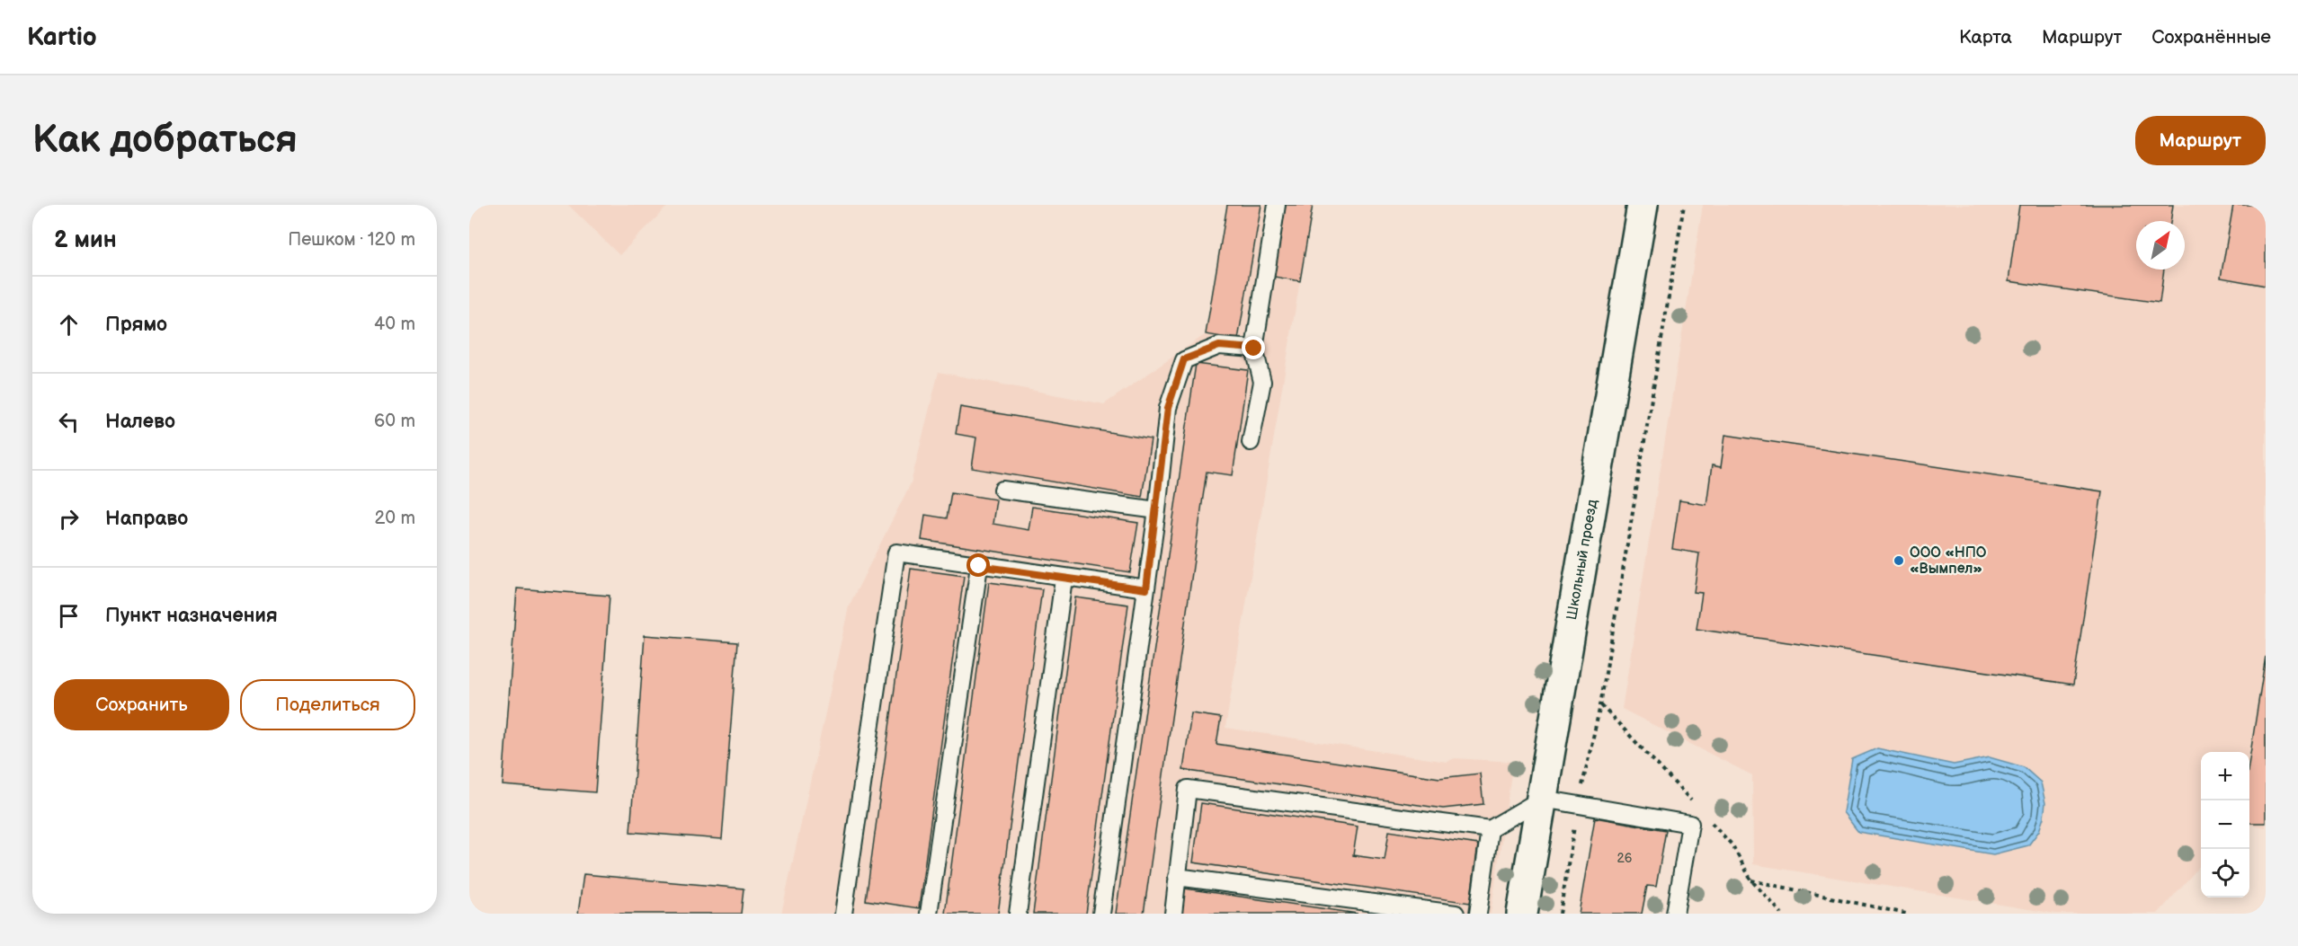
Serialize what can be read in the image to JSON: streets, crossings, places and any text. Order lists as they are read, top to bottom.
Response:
{
  "streets": {
    "street": ["Школьный проезд"]
  },
  "places": ["ООО «НПО «Вымпел»"],
  "house_numbers": ["26"],
  "north": "top right",
  "page": {
    "header": "Kartio",
    "nav": ["Карта", "Маршрут", "Сохранённые"],
    "buttons": [
      "Маршрут",
      ["Сохранить", "Поделиться"]
    ],
    "title": "Как добраться",
    "heading": ["2 мин", "Пешком · 120 m"],
    "list": [
      ["Прямо", "40 m"],
      ["Налево", "60 m"],
      ["Направо", "20 m"],
      "Пункт назначения"
    ],
    "map_buttons": ["+", "−"]
  }
}
